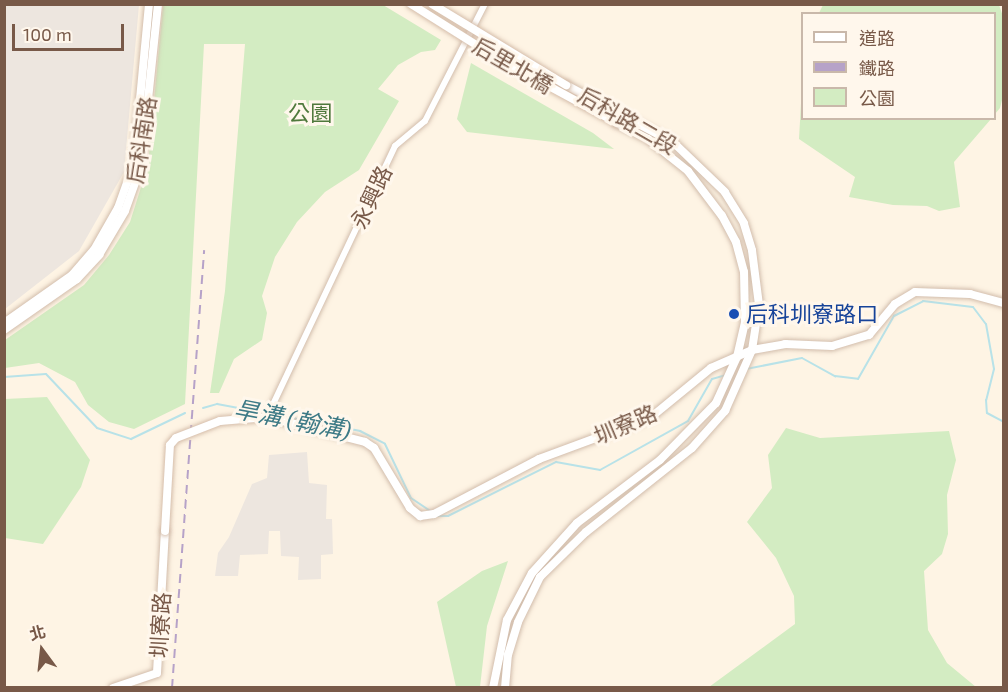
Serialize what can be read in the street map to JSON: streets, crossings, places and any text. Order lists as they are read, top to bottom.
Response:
{
  "streets": {
    "street": [
      "后里北橋",
      "后科路二段",
      "后科南路",
      "永興路",
      "圳寮路"
    ]
  },
  "crossings": [
    ["后里北橋", "后科路二段"],
    ["后科路二段", "圳寮路"],
    ["永興路", "圳寮路"]
  ],
  "water": ["旱溝 (翰溝)"],
  "parks": ["公園"],
  "places": ["后科圳寮路口"],
  "legend": ["道路", "鐵路", "公園"],
  "scale_bar": "100 m",
  "north": "top"
}
